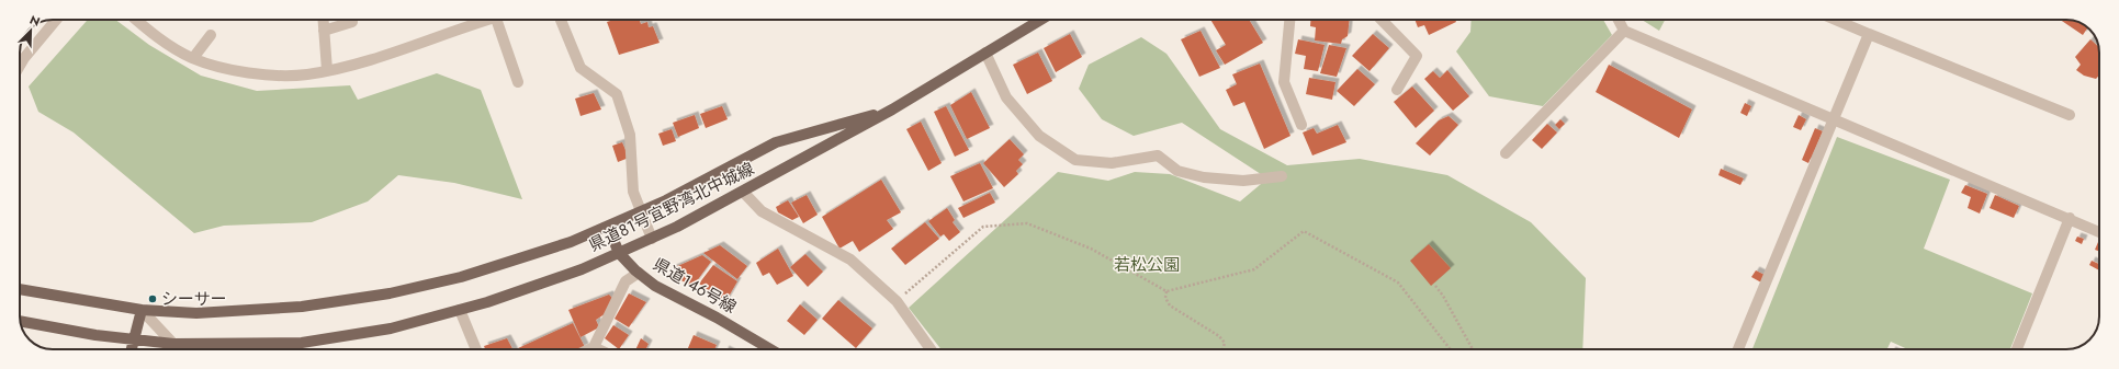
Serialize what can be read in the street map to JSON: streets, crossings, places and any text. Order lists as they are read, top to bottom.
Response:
{
  "streets": {
    "main road": ["県道81号宜野湾北中城線", "県道146号線"]
  },
  "crossings": [
    ["県道81号宜野湾北中城線", "県道146号線"]
  ],
  "parks": ["若松公園"],
  "places": ["シーサー"],
  "north": "top right"
}
